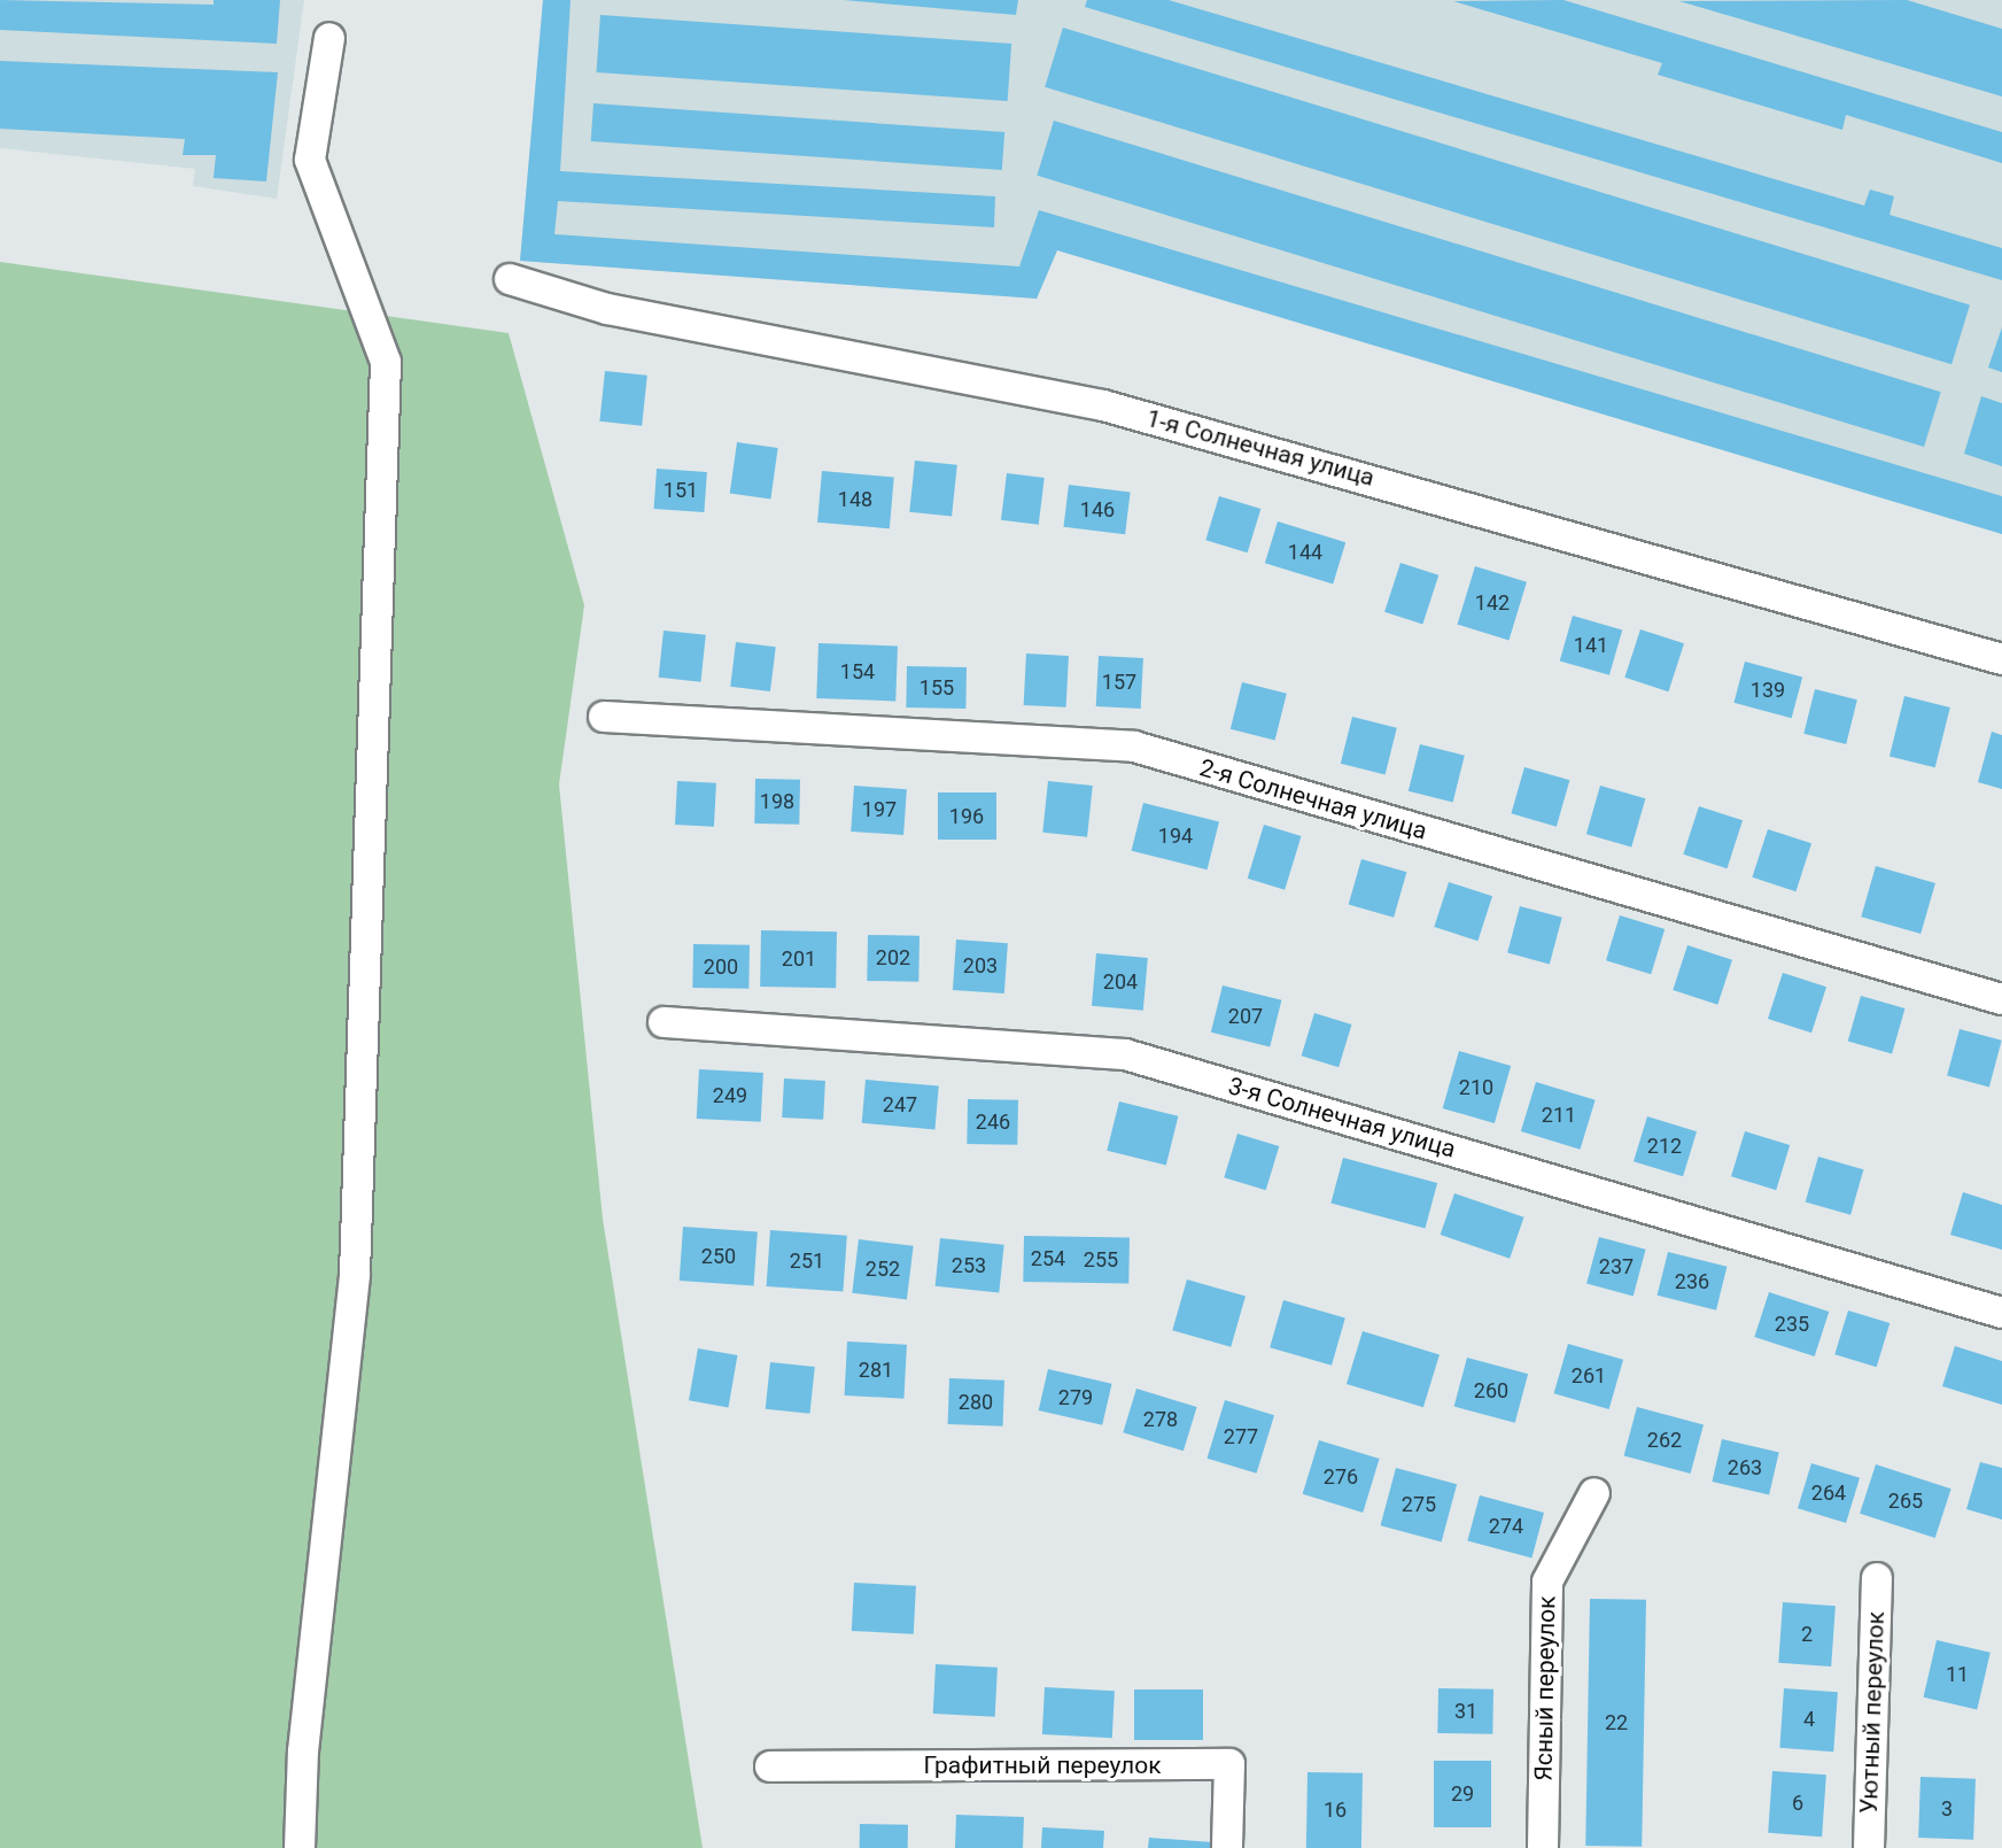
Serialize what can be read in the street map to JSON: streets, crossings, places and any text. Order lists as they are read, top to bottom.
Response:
{
  "streets": {
    "street": [
      "1-я Солнечная улица",
      "2-я Солнечная улица",
      "3-я Солнечная улица",
      "Ясный переулок",
      "Уютный переулок",
      "Графитный переулок"
    ]
  },
  "house_numbers": [
    "151",
    "148",
    "146",
    "144",
    "142",
    "141",
    "154",
    "157",
    "155",
    "139",
    "198",
    "197",
    "196",
    "194",
    "202",
    "201",
    "203",
    "200",
    "204",
    "207",
    "210",
    "249",
    "247",
    "211",
    "246",
    "212",
    "250",
    "254",
    "255",
    "251",
    "253",
    "237",
    "252",
    "236",
    "235",
    "281",
    "261",
    "260",
    "279",
    "280",
    "278",
    "277",
    "262",
    "263",
    "276",
    "264",
    "265",
    "275",
    "274",
    "2",
    "11",
    "31",
    "4",
    "22",
    "29",
    "6",
    "3",
    "16"
  ]
}
